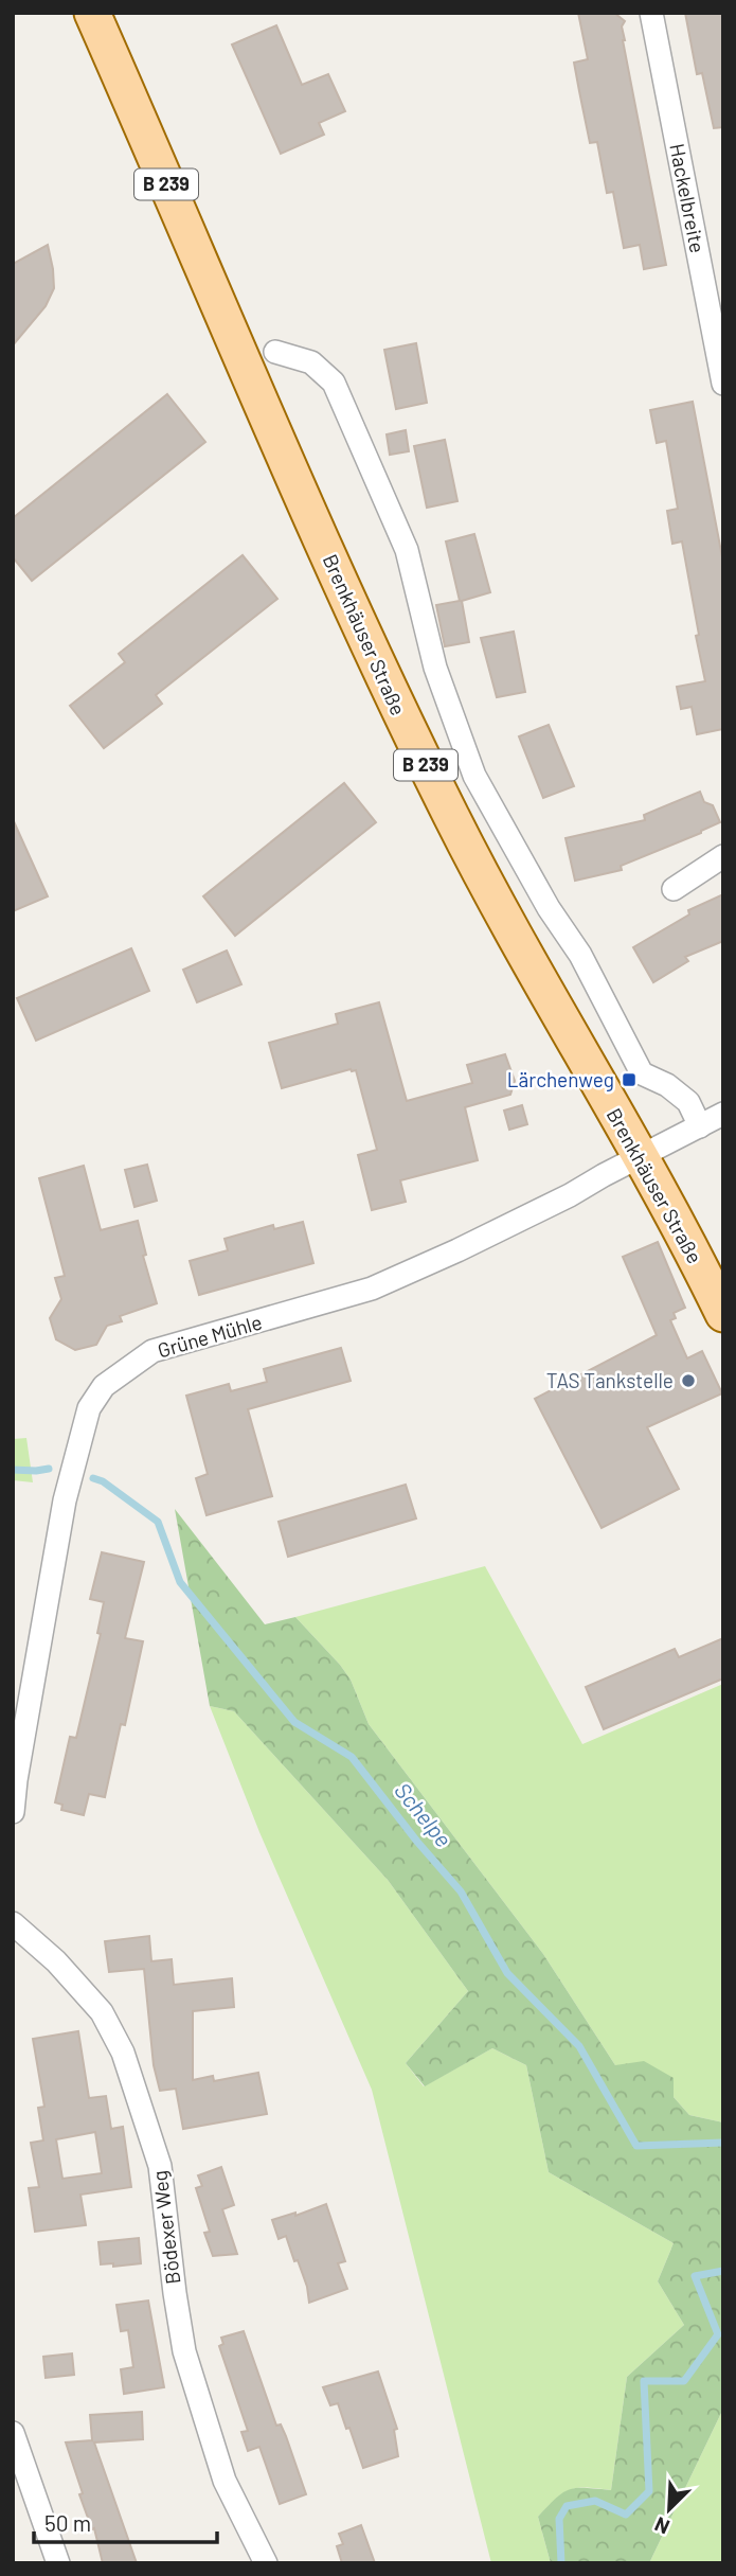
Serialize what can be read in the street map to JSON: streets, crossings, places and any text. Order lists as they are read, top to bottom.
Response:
{
  "streets": {
    "main road": ["B 239", "Brenkhäuser Straße"],
    "street": ["Hackelbreite", "Grüne Mühle", "Bödexer Weg"]
  },
  "crossings": [
    ["Brenkhäuser Straße", "Grüne Mühle"]
  ],
  "water": ["Schelpe"],
  "places": {
    "transit": ["Lärchenweg"],
    "other": ["TAS Tankstelle"]
  },
  "scale_bar": "50 m",
  "north": "bottom left"
}
